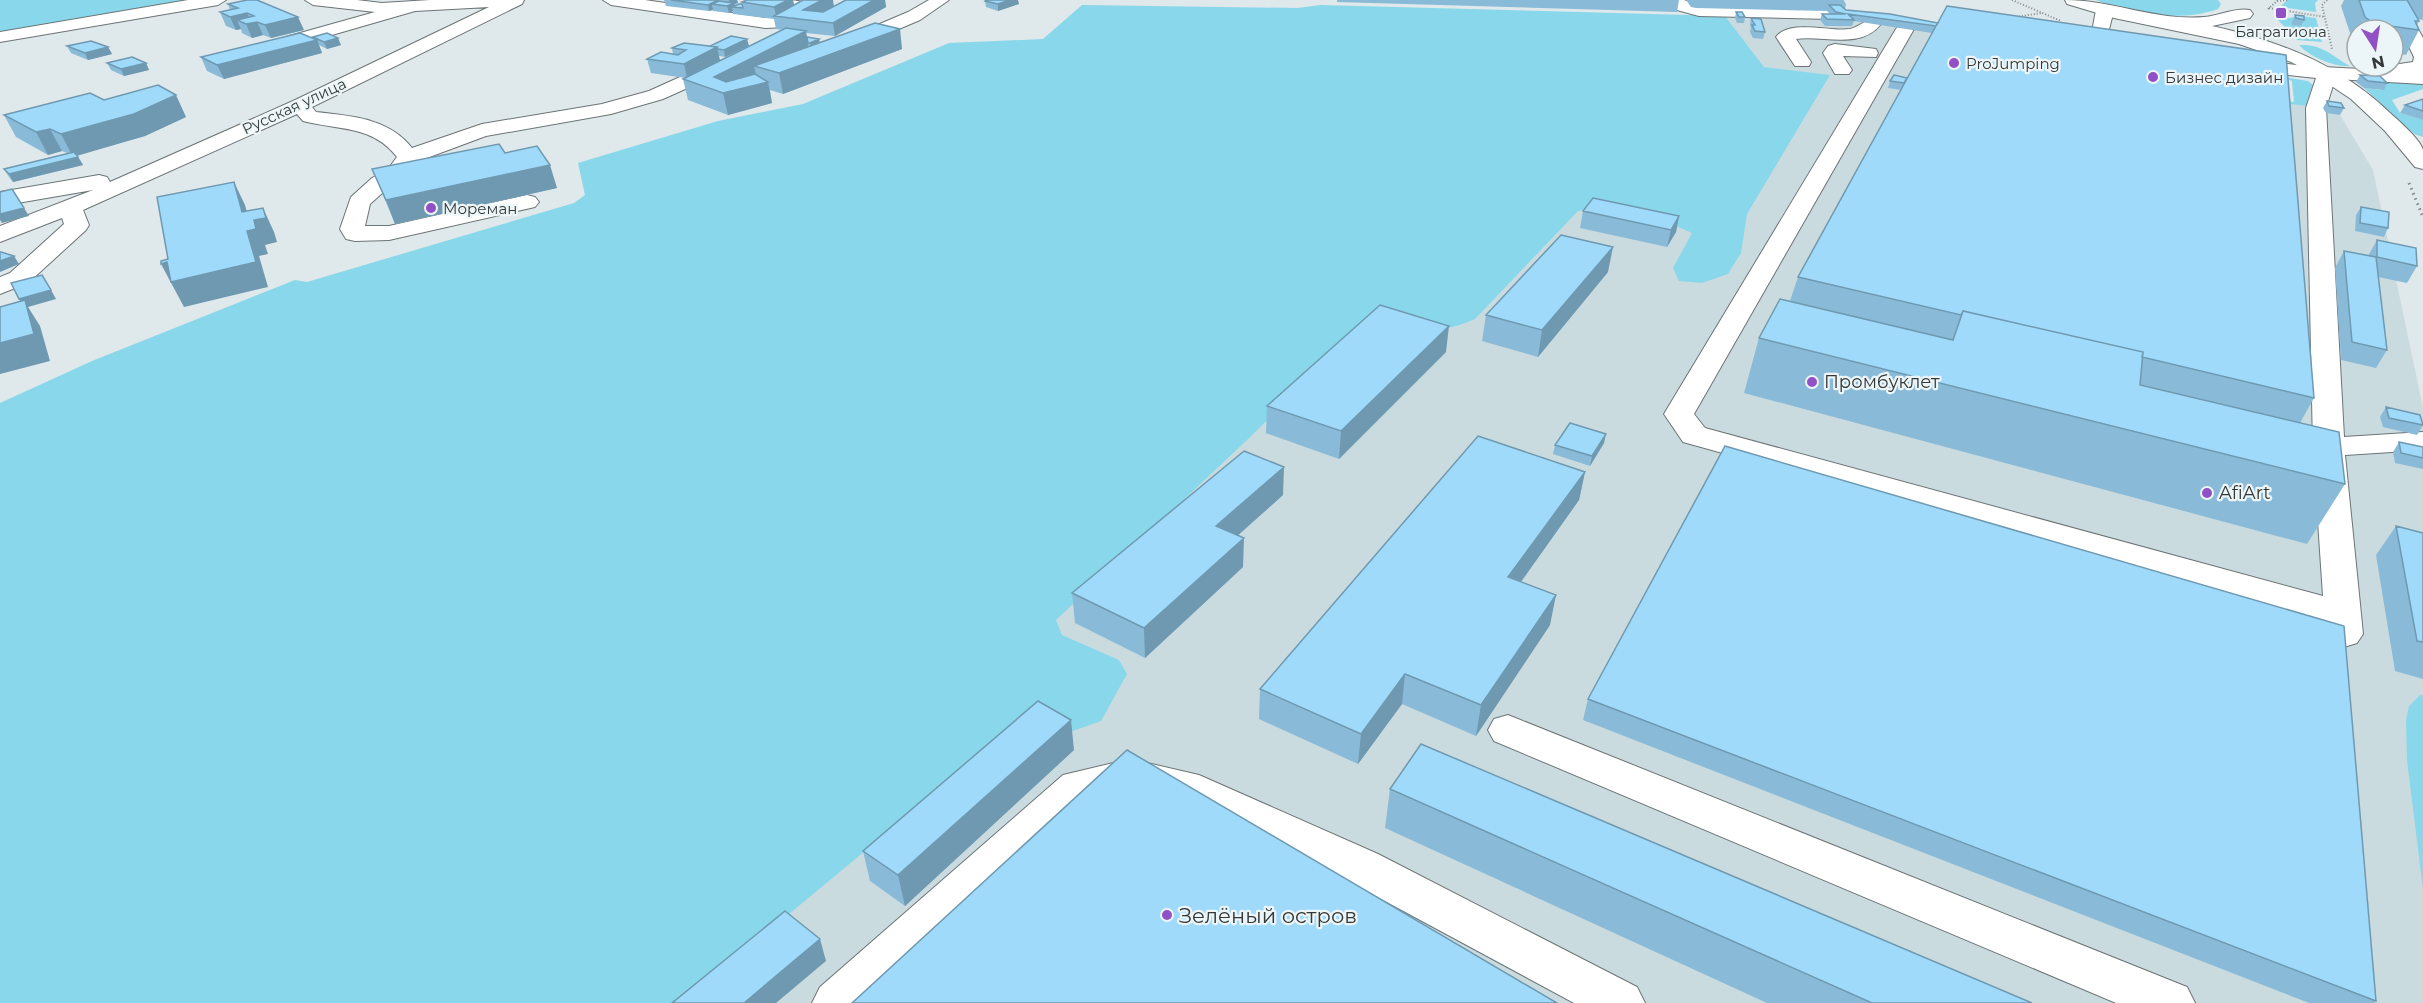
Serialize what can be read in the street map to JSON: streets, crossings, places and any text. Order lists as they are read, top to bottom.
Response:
{
  "streets": {
    "street": ["Русская улица"]
  },
  "places": {
    "transit": ["Багратиона"],
    "other": [
      "ProJumping",
      "Бизнес дизайн",
      "Мореман",
      "Промбуклет",
      "AfiArt",
      "Зелёный остров"
    ]
  },
  "north": "bottom"
}
